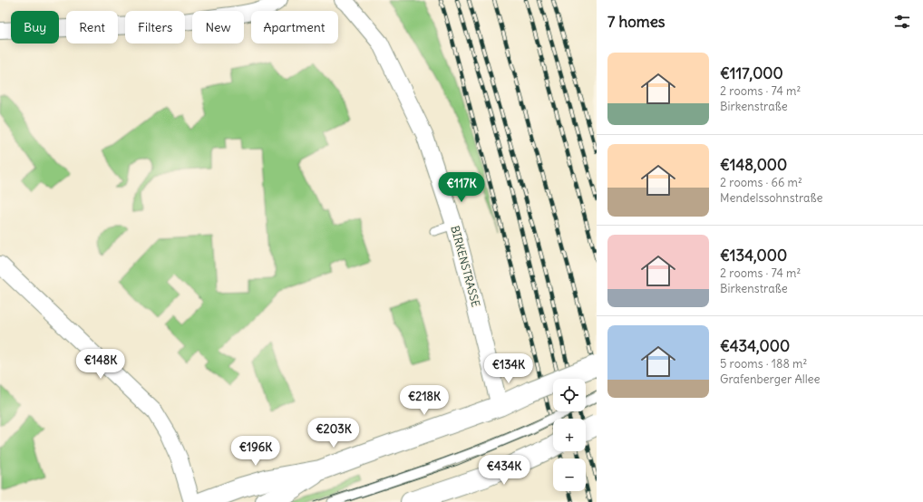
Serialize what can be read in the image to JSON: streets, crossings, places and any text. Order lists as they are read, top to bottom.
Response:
{
  "streets": {
    "street": ["BIRKENSTRASSE"]
  },
  "page": {
    "heading": "7 homes",
    "chip": [
      "Buy",
      "Rent",
      "Filters",
      "New",
      "Apartment"
    ],
    "list": [
      {
        "name": "€117,000",
        "note": "2 rooms · 74 m² · Birkenstraße"
      },
      {
        "name": "€148,000",
        "note": "2 rooms · 66 m² · Mendelssohnstraße"
      },
      {
        "name": "€134,000",
        "note": "2 rooms · 74 m² · Birkenstraße"
      },
      {
        "name": "€434,000",
        "note": "5 rooms · 188 m² · Grafenberger Allee"
      }
    ],
    "price": [
      "€117K",
      "€148K",
      "€134K",
      "€218K",
      "€203K",
      "€196K",
      "€434K"
    ],
    "map_buttons": ["+", "−"]
  }
}
